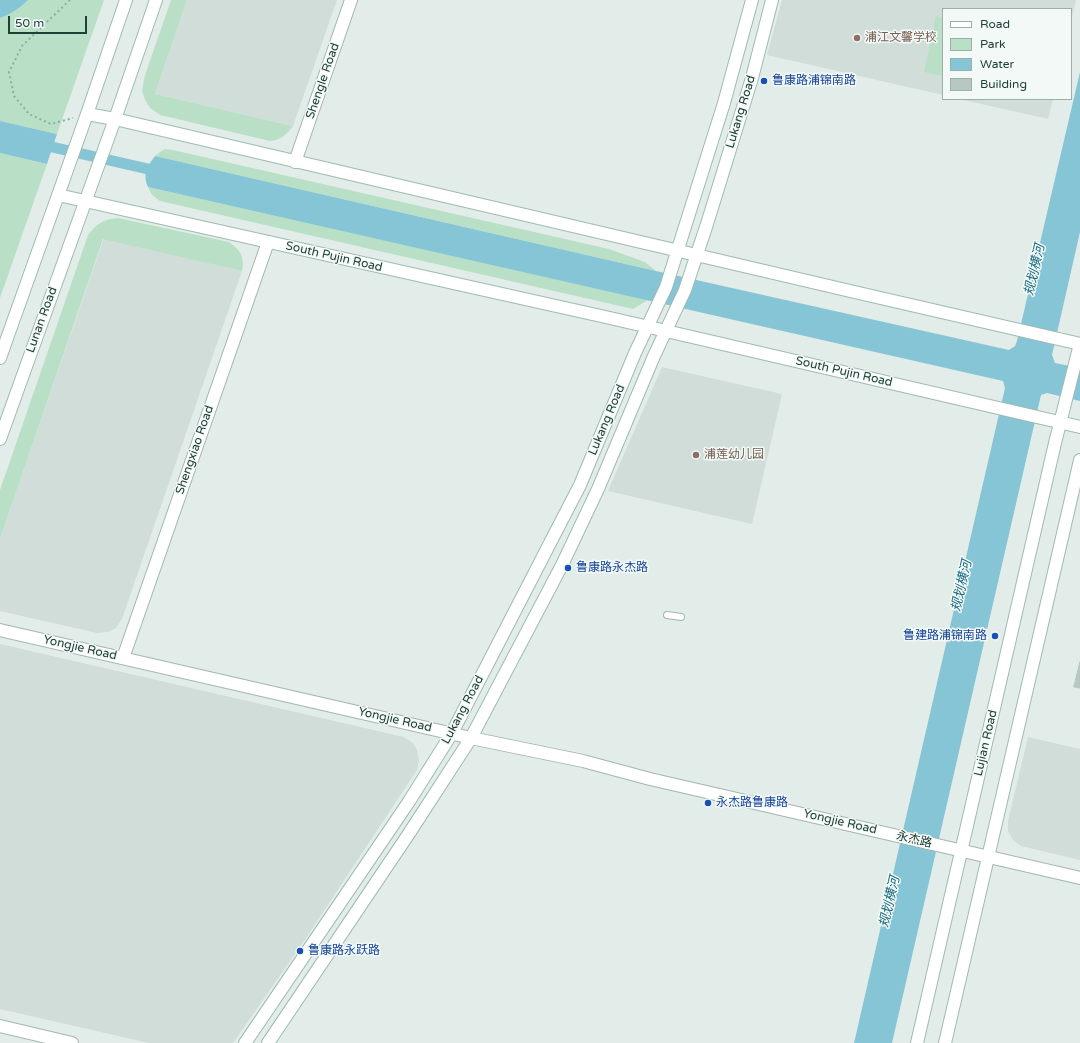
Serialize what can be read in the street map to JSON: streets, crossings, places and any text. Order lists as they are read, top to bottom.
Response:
{
  "streets": {
    "street": [
      "Shengle Road",
      "Lukang Road",
      "South Pujin Road",
      "Lunan Road",
      "Shengxiao Road",
      "Yongjie Road",
      "Lujian Road",
      "永杰路"
    ]
  },
  "crossings": [
    ["Lukang Road", "South Pujin Road"],
    ["Lukang Road", "Yongjie Road"],
    ["South Pujin Road", "Lunan Road"],
    ["South Pujin Road", "Shengxiao Road"],
    ["South Pujin Road", "Lujian Road"],
    ["Shengxiao Road", "Yongjie Road"],
    ["Yongjie Road", "永杰路"],
    ["Lujian Road", "永杰路"]
  ],
  "water": ["规划横河"],
  "places": [
    "浦江文馨学校",
    "鲁康路浦锦南路",
    "浦莲幼儿园",
    "鲁康路永杰路",
    "鲁建路浦锦南路",
    "永杰路鲁康路",
    "鲁康路永跃路"
  ],
  "legend": [
    "Road",
    "Park",
    "Water",
    "Building"
  ],
  "scale_bar": "50 m"
}
